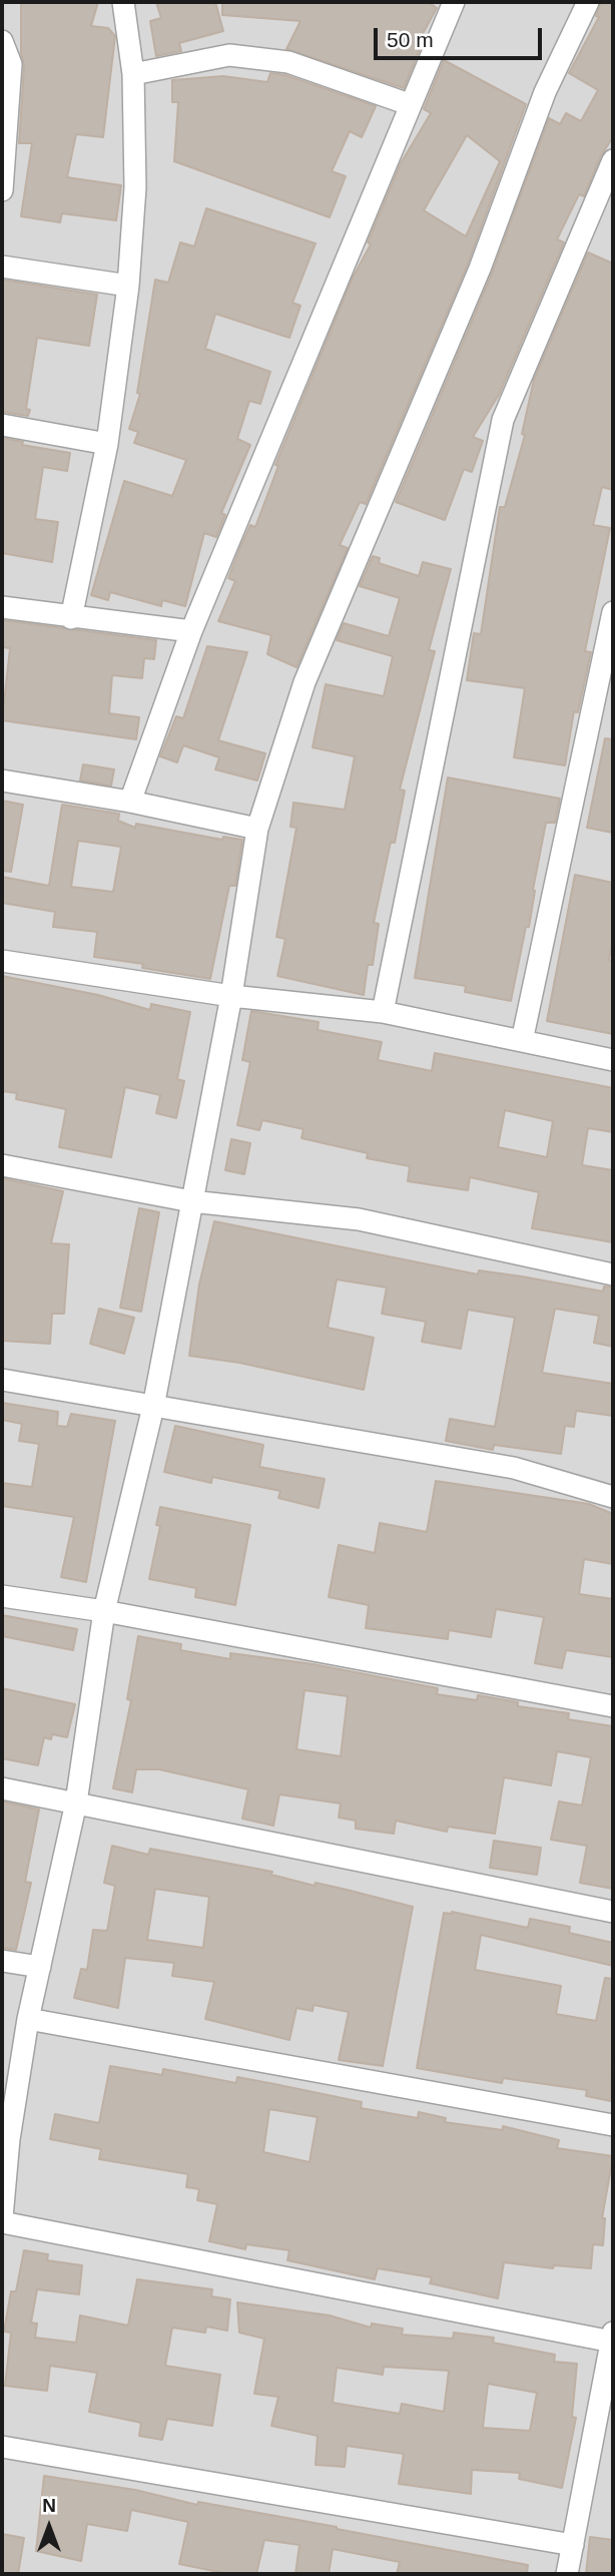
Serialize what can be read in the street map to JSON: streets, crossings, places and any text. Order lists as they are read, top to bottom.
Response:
{
  "scale_bar": "50 m",
  "north": "top"
}
